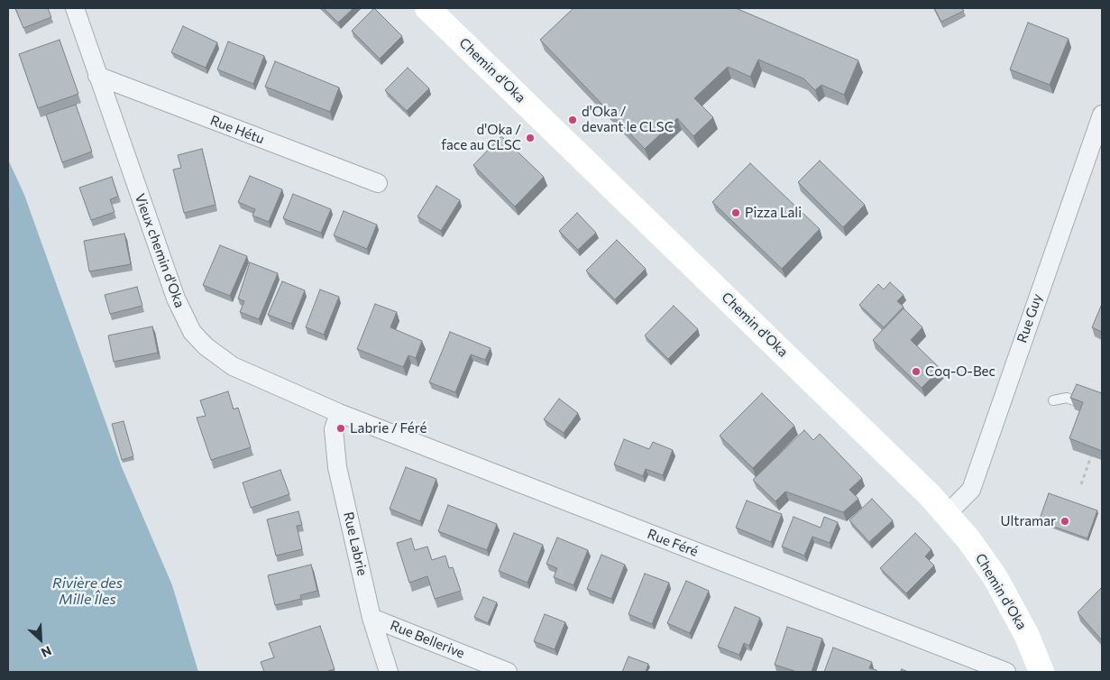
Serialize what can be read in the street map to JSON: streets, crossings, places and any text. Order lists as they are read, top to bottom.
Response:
{
  "streets": {
    "main road": ["Chemin d'Oka"],
    "street": [
      "Rue Hétu",
      "Vieux chemin d'Oka",
      "Rue Guy",
      "Rue Féré",
      "Rue Labrie",
      "Rue Bellerive"
    ]
  },
  "crossings": [
    ["Chemin d'Oka", "Rue Guy"],
    ["Rue Hétu", "Vieux chemin d'Oka"],
    ["Vieux chemin d'Oka", "Rue Féré"],
    ["Vieux chemin d'Oka", "Rue Labrie"],
    ["Rue Féré", "Rue Labrie"],
    ["Rue Labrie", "Rue Bellerive"]
  ],
  "water": ["Rivière des Mille Îles"],
  "places": [
    "d'Oka / devant le CLSC",
    "d'Oka / face au CLSC",
    "Pizza Lali",
    "Coq-O-Bec",
    "Labrie / Féré",
    "Ultramar"
  ],
  "north": "bottom right"
}
